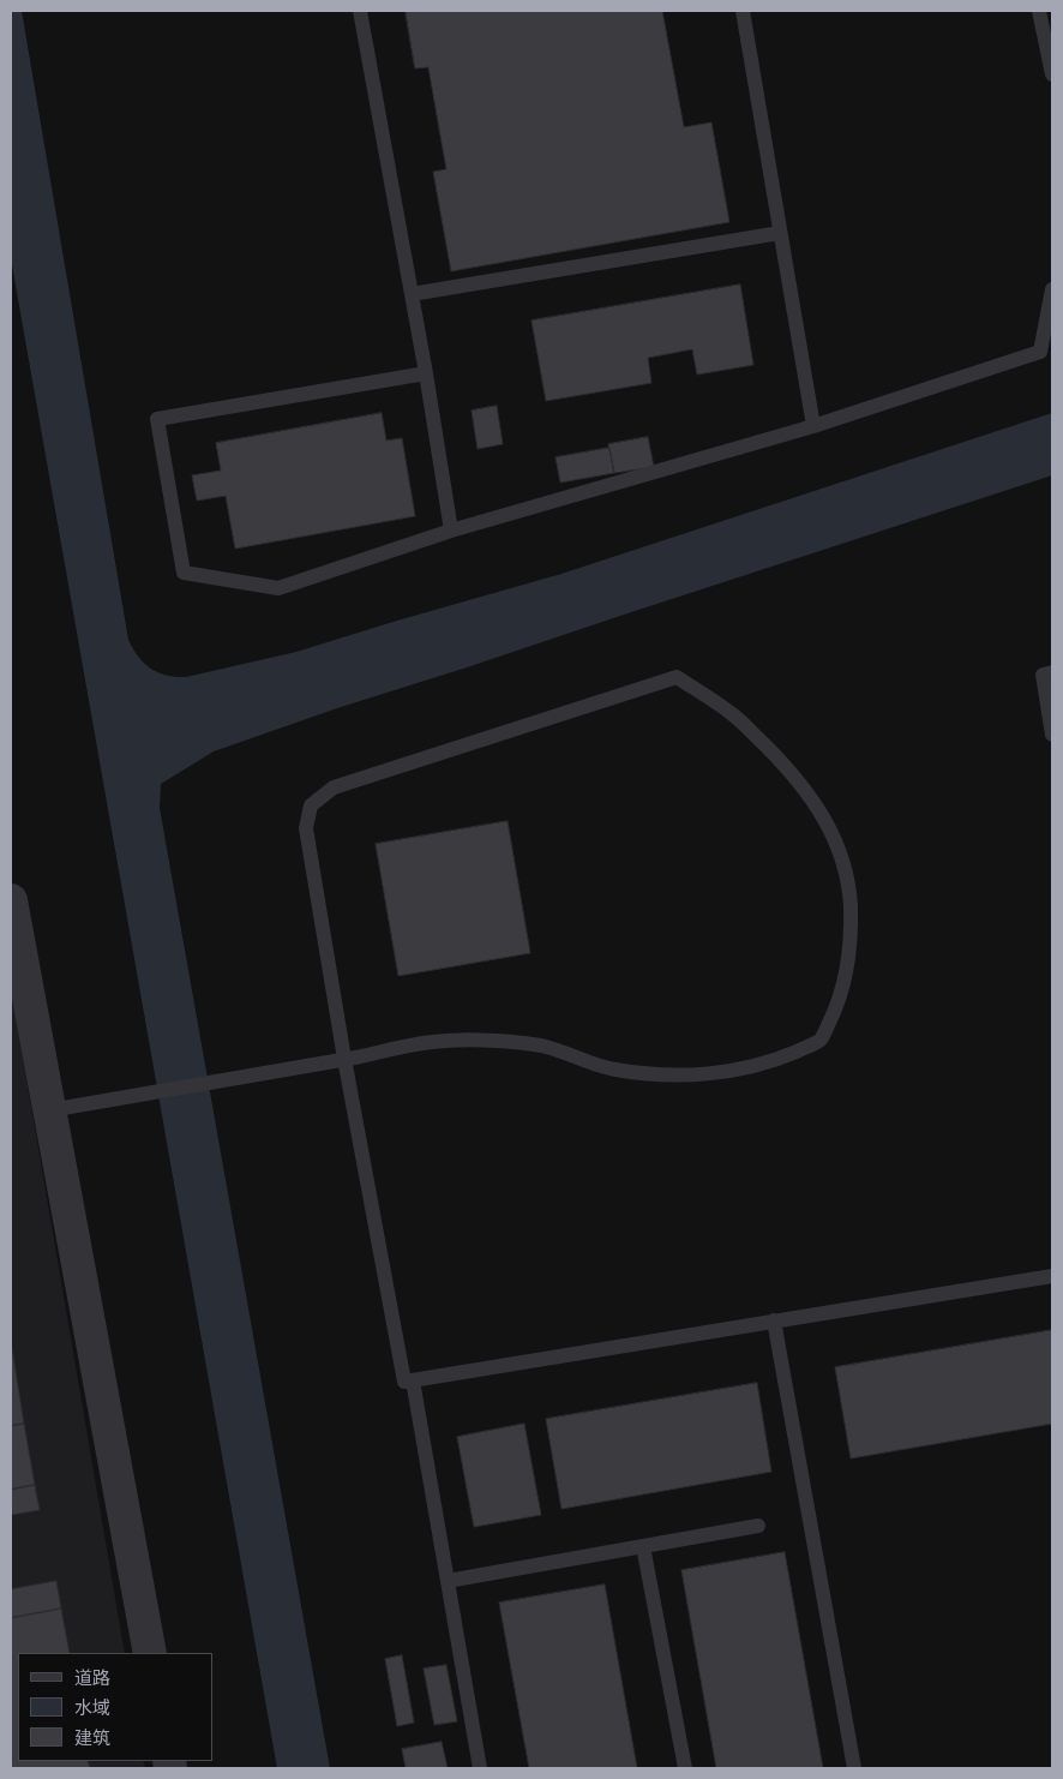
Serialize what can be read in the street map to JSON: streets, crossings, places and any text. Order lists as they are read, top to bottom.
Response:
{
  "legend": ["道路", "水域", "建筑"]
}
